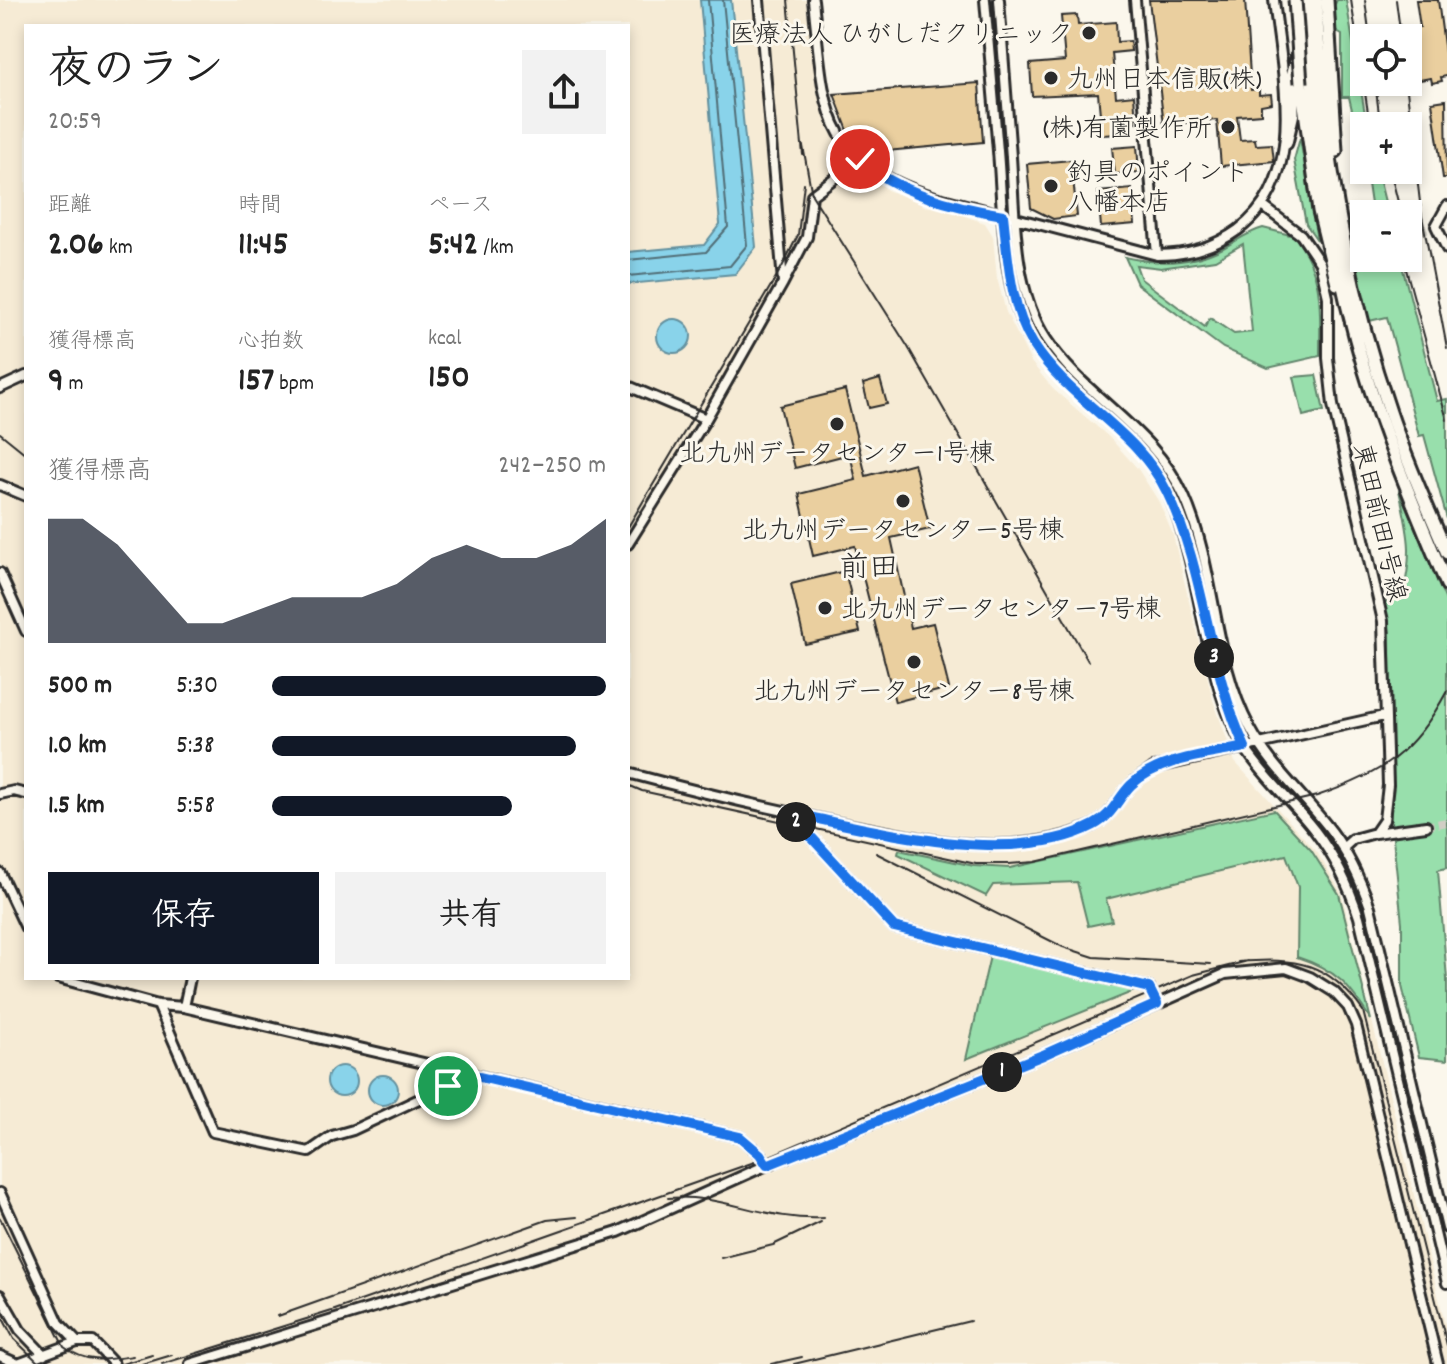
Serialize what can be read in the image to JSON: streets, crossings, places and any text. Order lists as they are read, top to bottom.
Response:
{
  "streets": {
    "street": ["東田前田1号線"]
  },
  "districts": ["前田"],
  "places": [
    "医療法人 ひがしだクリニック",
    "九州日本信販(株)",
    "(株)有薗製作所",
    "釣具のポイント 八幡本店",
    "北九州データセンター1号棟",
    "北九州データセンター5号棟",
    "北九州データセンター7号棟",
    "北九州データセンター8号棟"
  ],
  "page": {
    "map_buttons": ["+", "−"],
    "heading": ["夜のラン", "20:59"],
    "stats": [
      ["距離", "2.06 km"],
      ["時間", "11:45"],
      ["ペース", "5:42 /km"],
      ["獲得標高", "9 m"],
      ["心拍数", "157 bpm"],
      ["kcal", "150"]
    ],
    "chart": ["獲得標高", "242–250 m"],
    "pins": ["3", "2", "1"],
    "list": [
      {
        "name": "500 m",
        "note": "5:30"
      },
      {
        "name": "1.0 km",
        "note": "5:38"
      },
      {
        "name": "1.5 km",
        "note": "5:58"
      }
    ],
    "buttons": ["保存", "共有"]
  }
}
